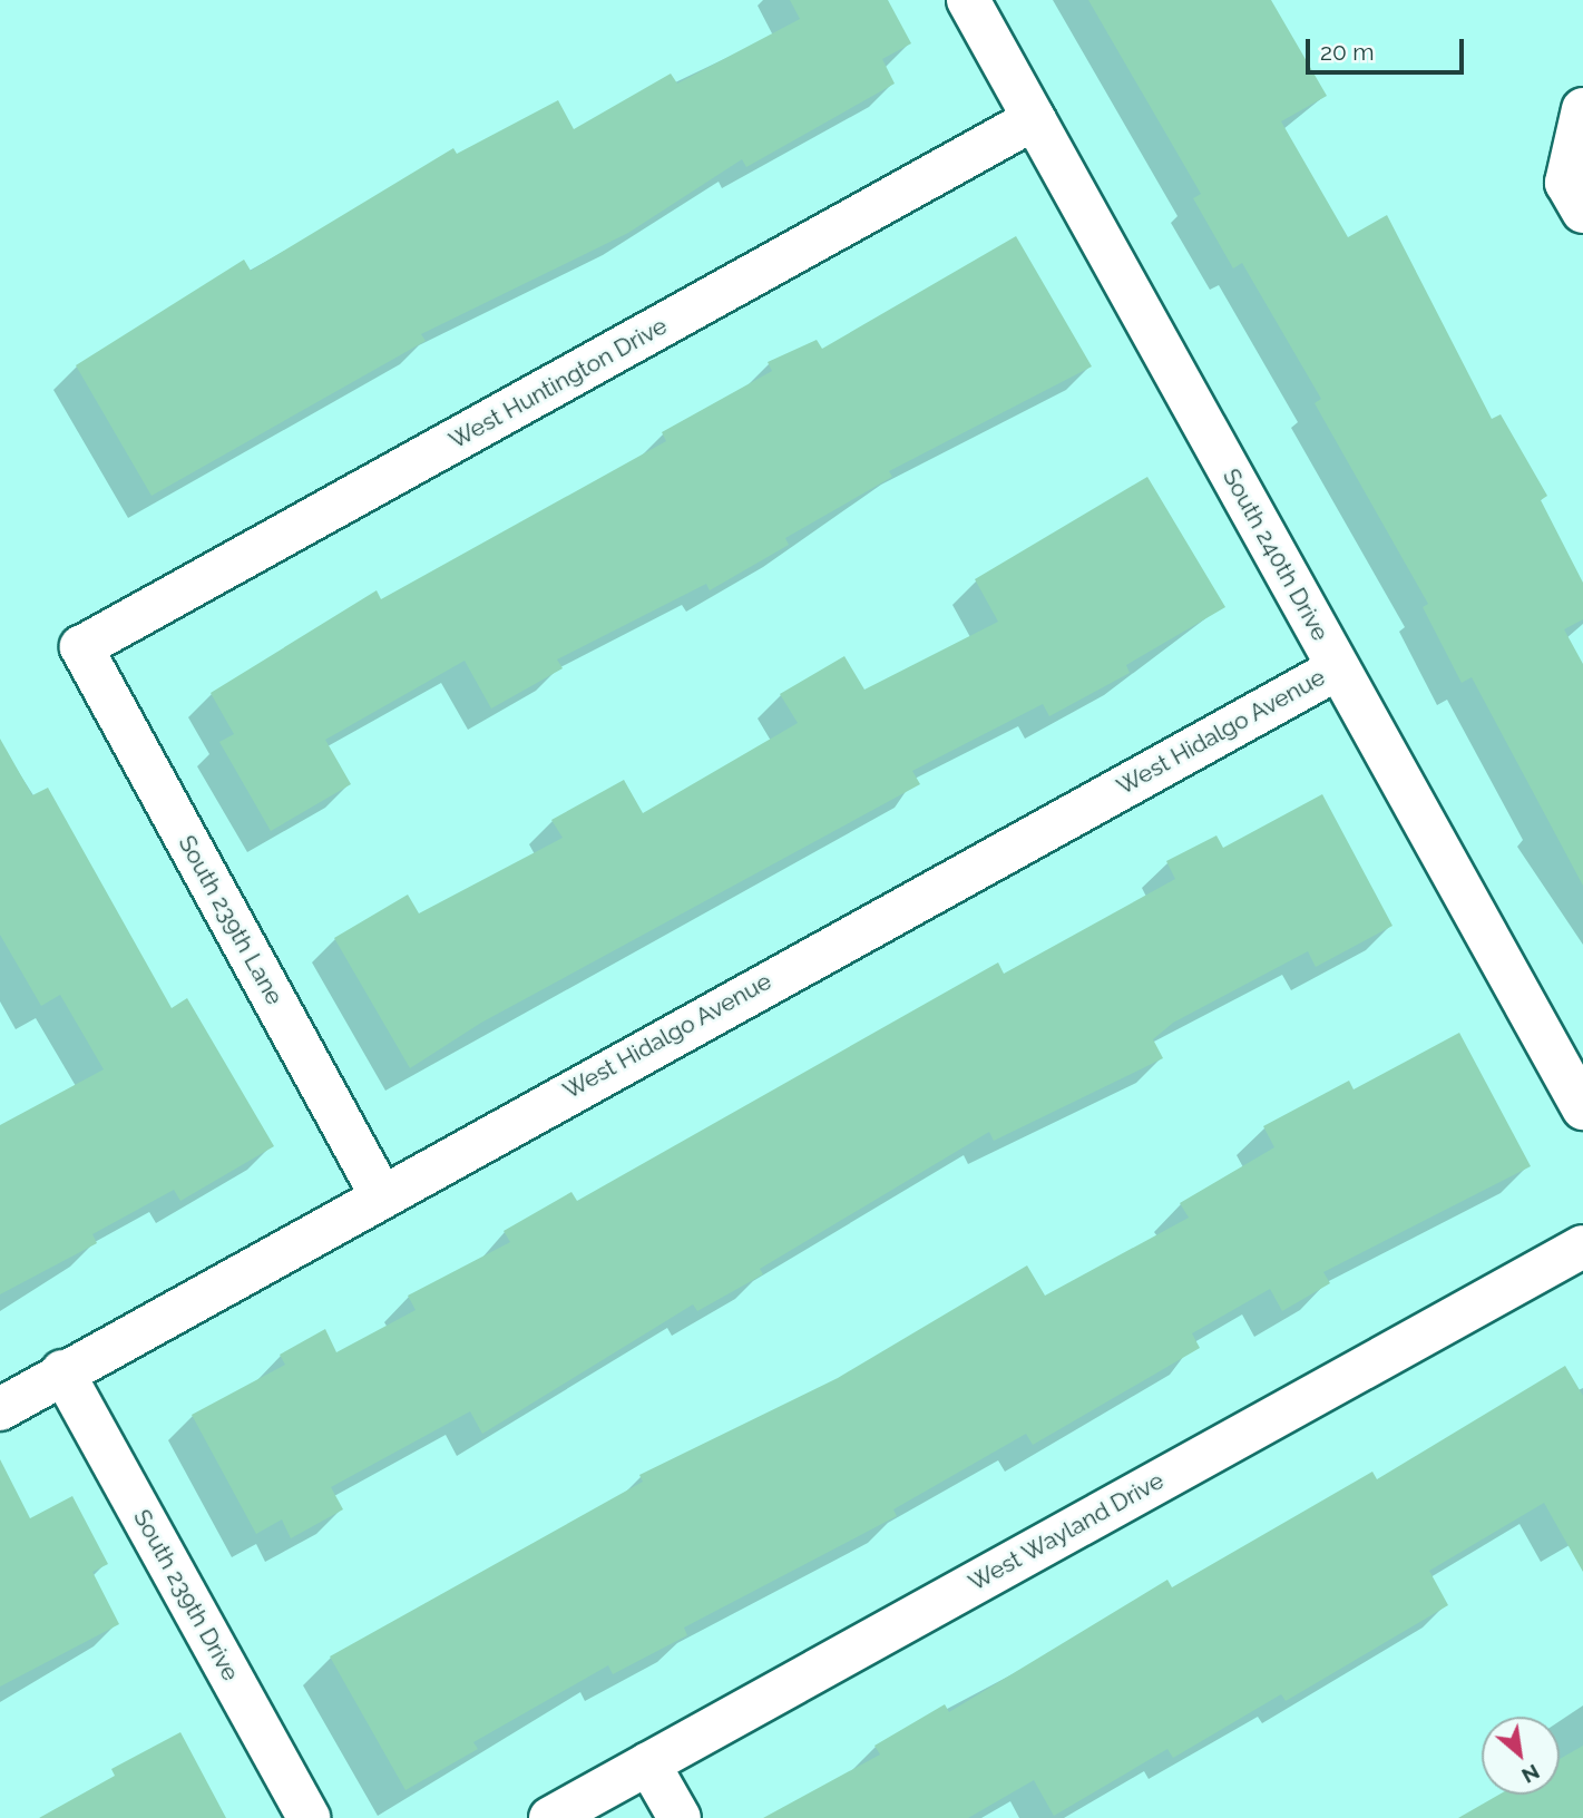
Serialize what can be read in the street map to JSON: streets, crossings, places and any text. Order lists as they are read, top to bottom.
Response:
{
  "streets": {
    "street": [
      "West Huntington Drive",
      "South 240th Drive",
      "West Hidalgo Avenue",
      "South 239th Lane",
      "West Wayland Drive",
      "South 239th Drive"
    ]
  },
  "crossings": [
    ["West Huntington Drive", "South 240th Drive"],
    ["West Huntington Drive", "South 239th Lane"],
    ["South 240th Drive", "West Hidalgo Avenue"],
    ["West Hidalgo Avenue", "South 239th Lane"],
    ["West Hidalgo Avenue", "South 239th Drive"]
  ],
  "scale_bar": "20 m",
  "north": "bottom right"
}
